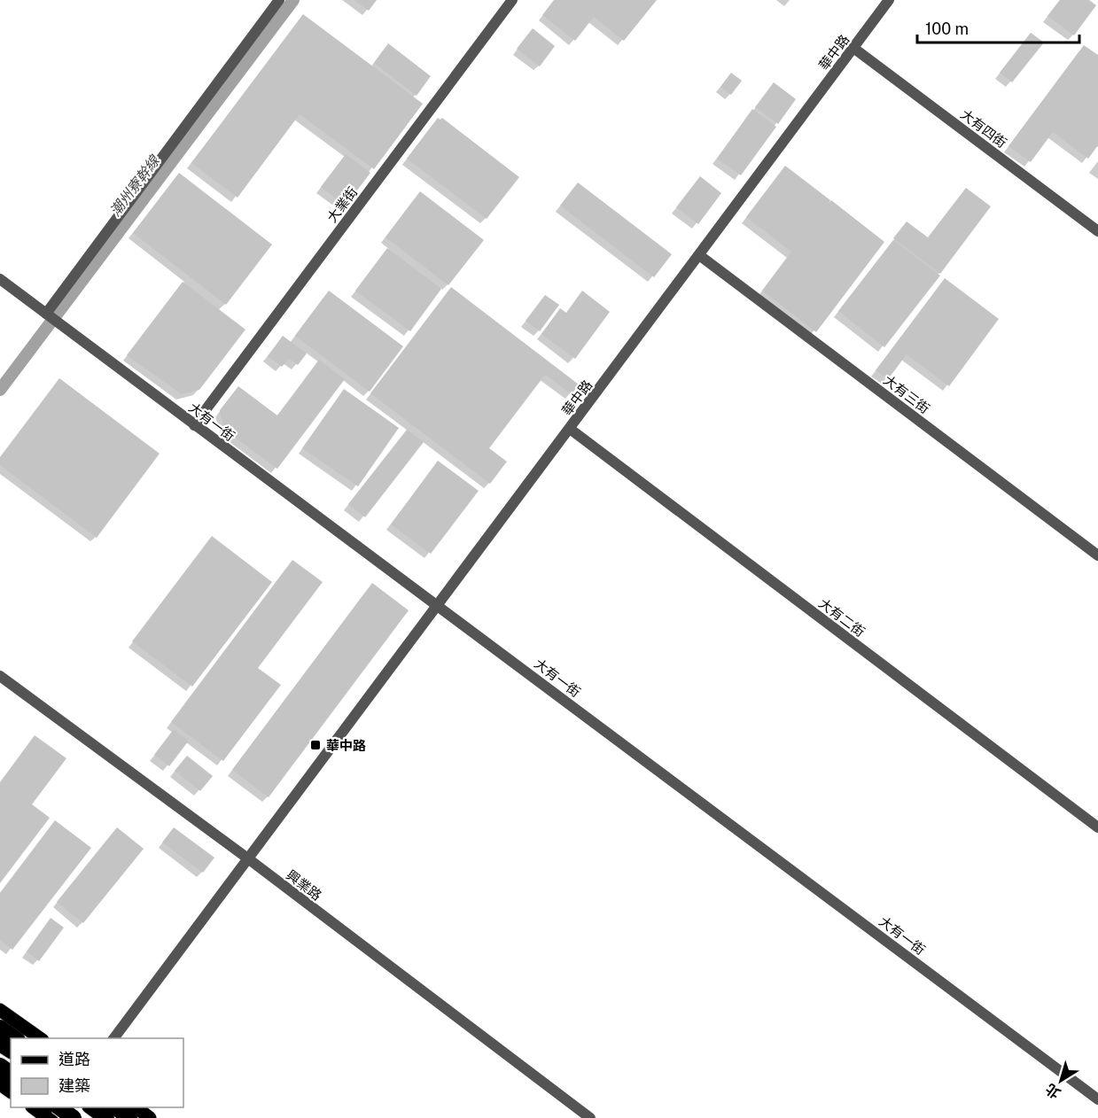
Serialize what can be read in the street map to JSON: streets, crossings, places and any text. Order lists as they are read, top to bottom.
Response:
{
  "streets": {
    "street": [
      "華中路",
      "大有四街",
      "大業街",
      "大有三街",
      "大有一街",
      "大有二街",
      "興業路"
    ]
  },
  "crossings": [
    ["華中路", "大有四街"],
    ["華中路", "大有三街"],
    ["華中路", "大有一街"],
    ["華中路", "大有二街"],
    ["華中路", "興業路"],
    ["大業街", "大有一街"]
  ],
  "water": ["潮州寮幹線"],
  "places": {
    "transit": ["華中路"]
  },
  "legend": ["道路", "建築"],
  "scale_bar": "100 m",
  "north": "bottom left"
}
